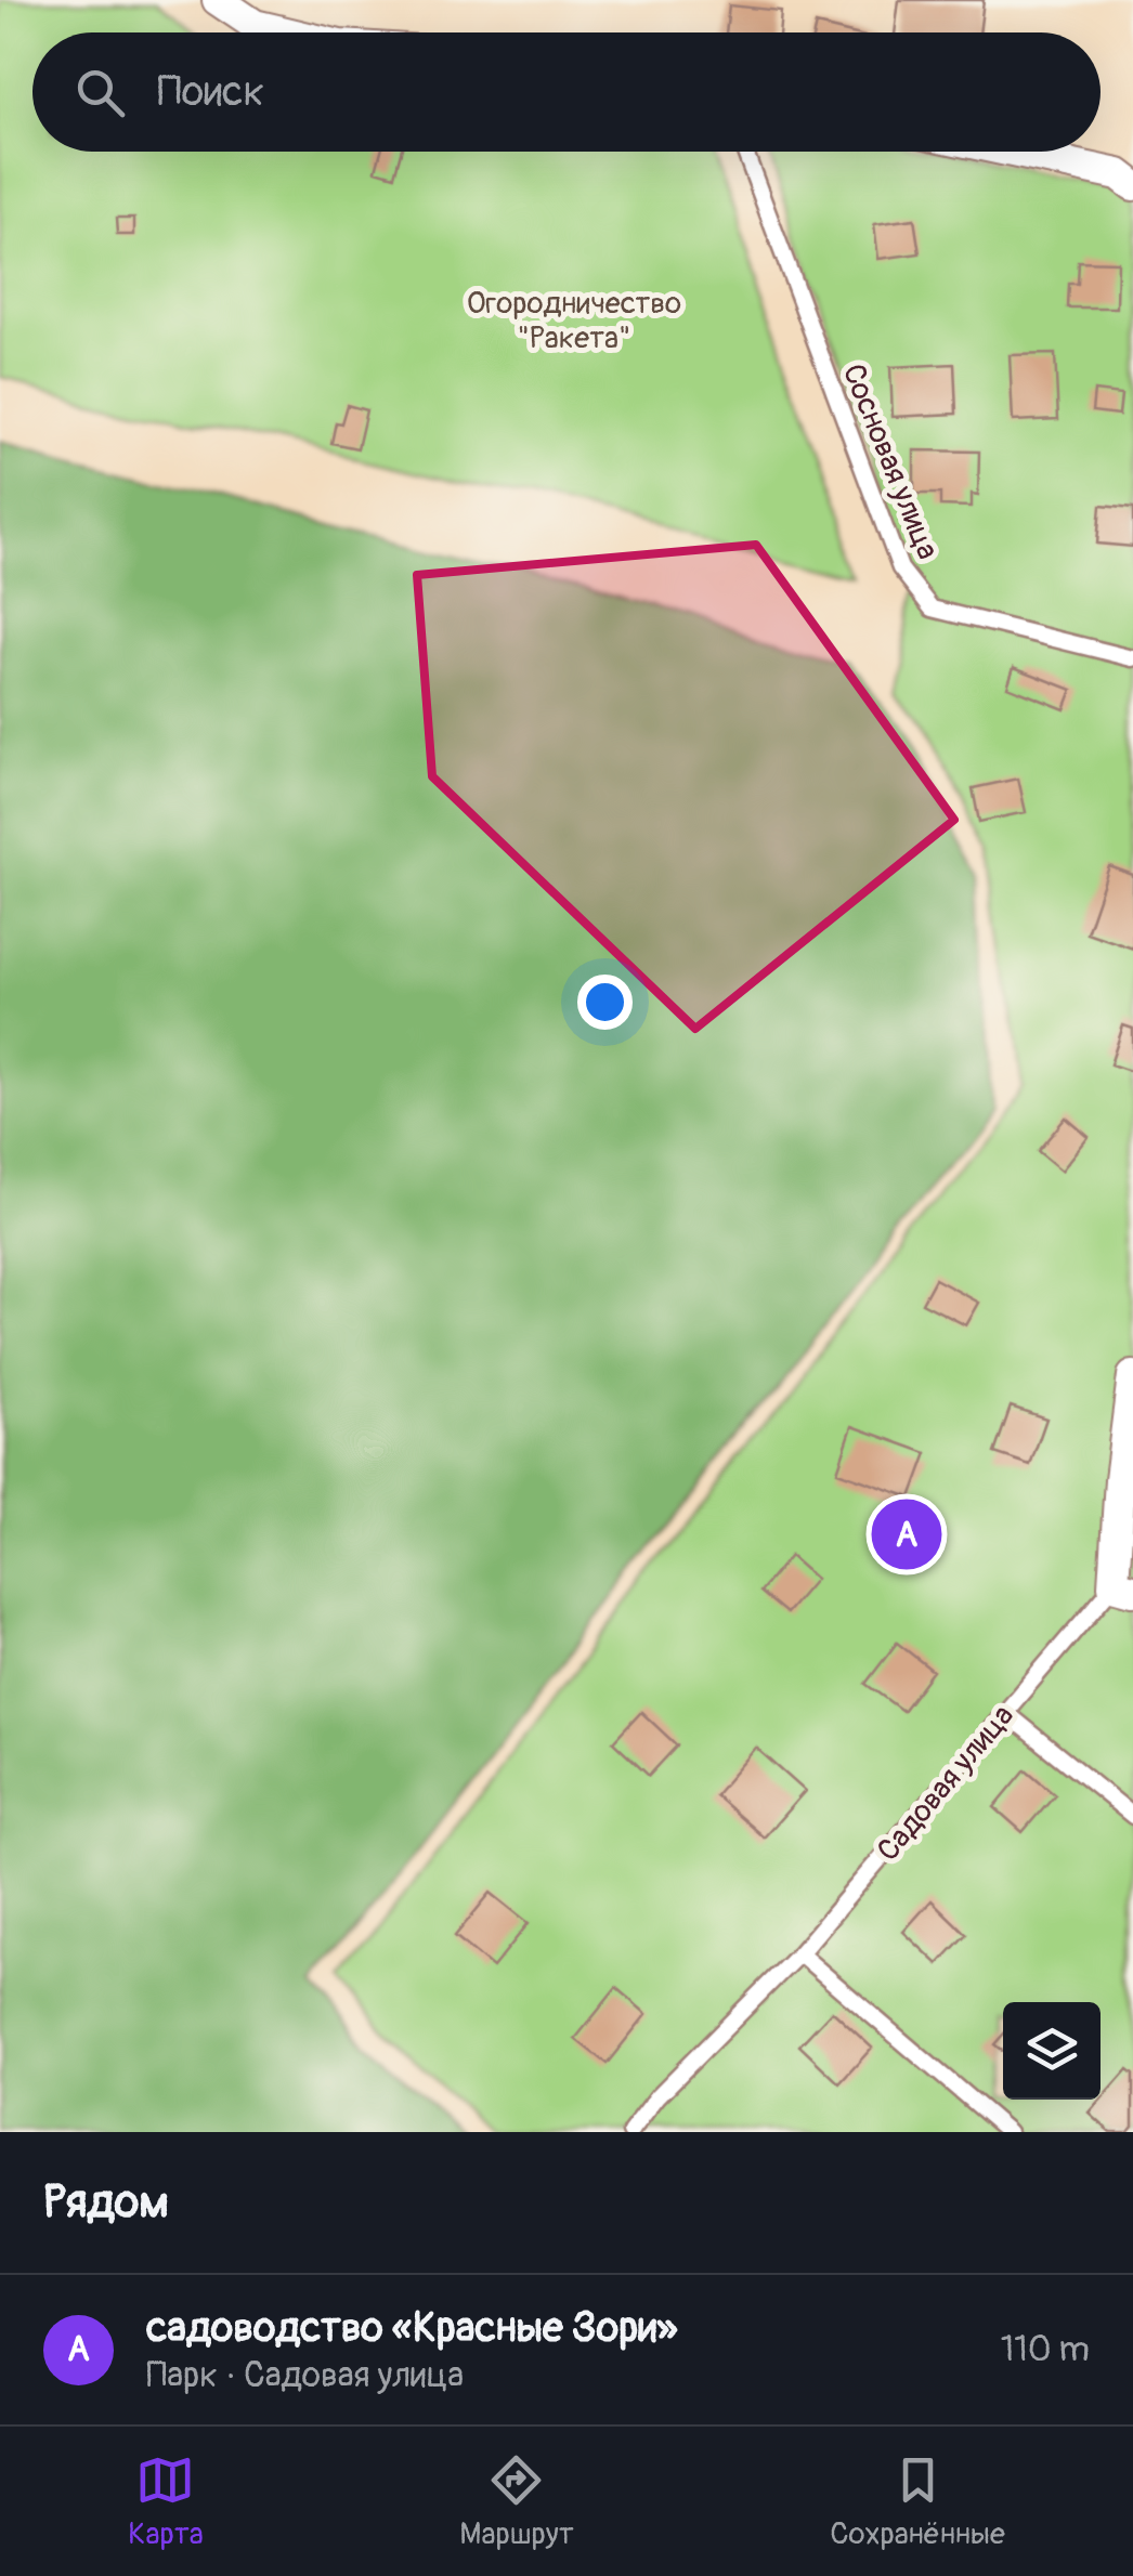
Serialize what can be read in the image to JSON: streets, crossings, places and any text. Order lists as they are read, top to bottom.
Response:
{
  "streets": {
    "street": ["Садовая улица"],
    "lane": ["Сосновая улица"]
  },
  "parks": ["Огородничество \"Ракета\""],
  "page": {
    "search": "Поиск",
    "pins": "A",
    "heading": "Рядом",
    "list": [
      {
        "mark": "A",
        "name": "садоводство «Красные Зори»",
        "note": "Парк · Садовая улица",
        "value": "110 m"
      }
    ],
    "nav": ["Карта", "Маршрут", "Сохранённые"]
  }
}
